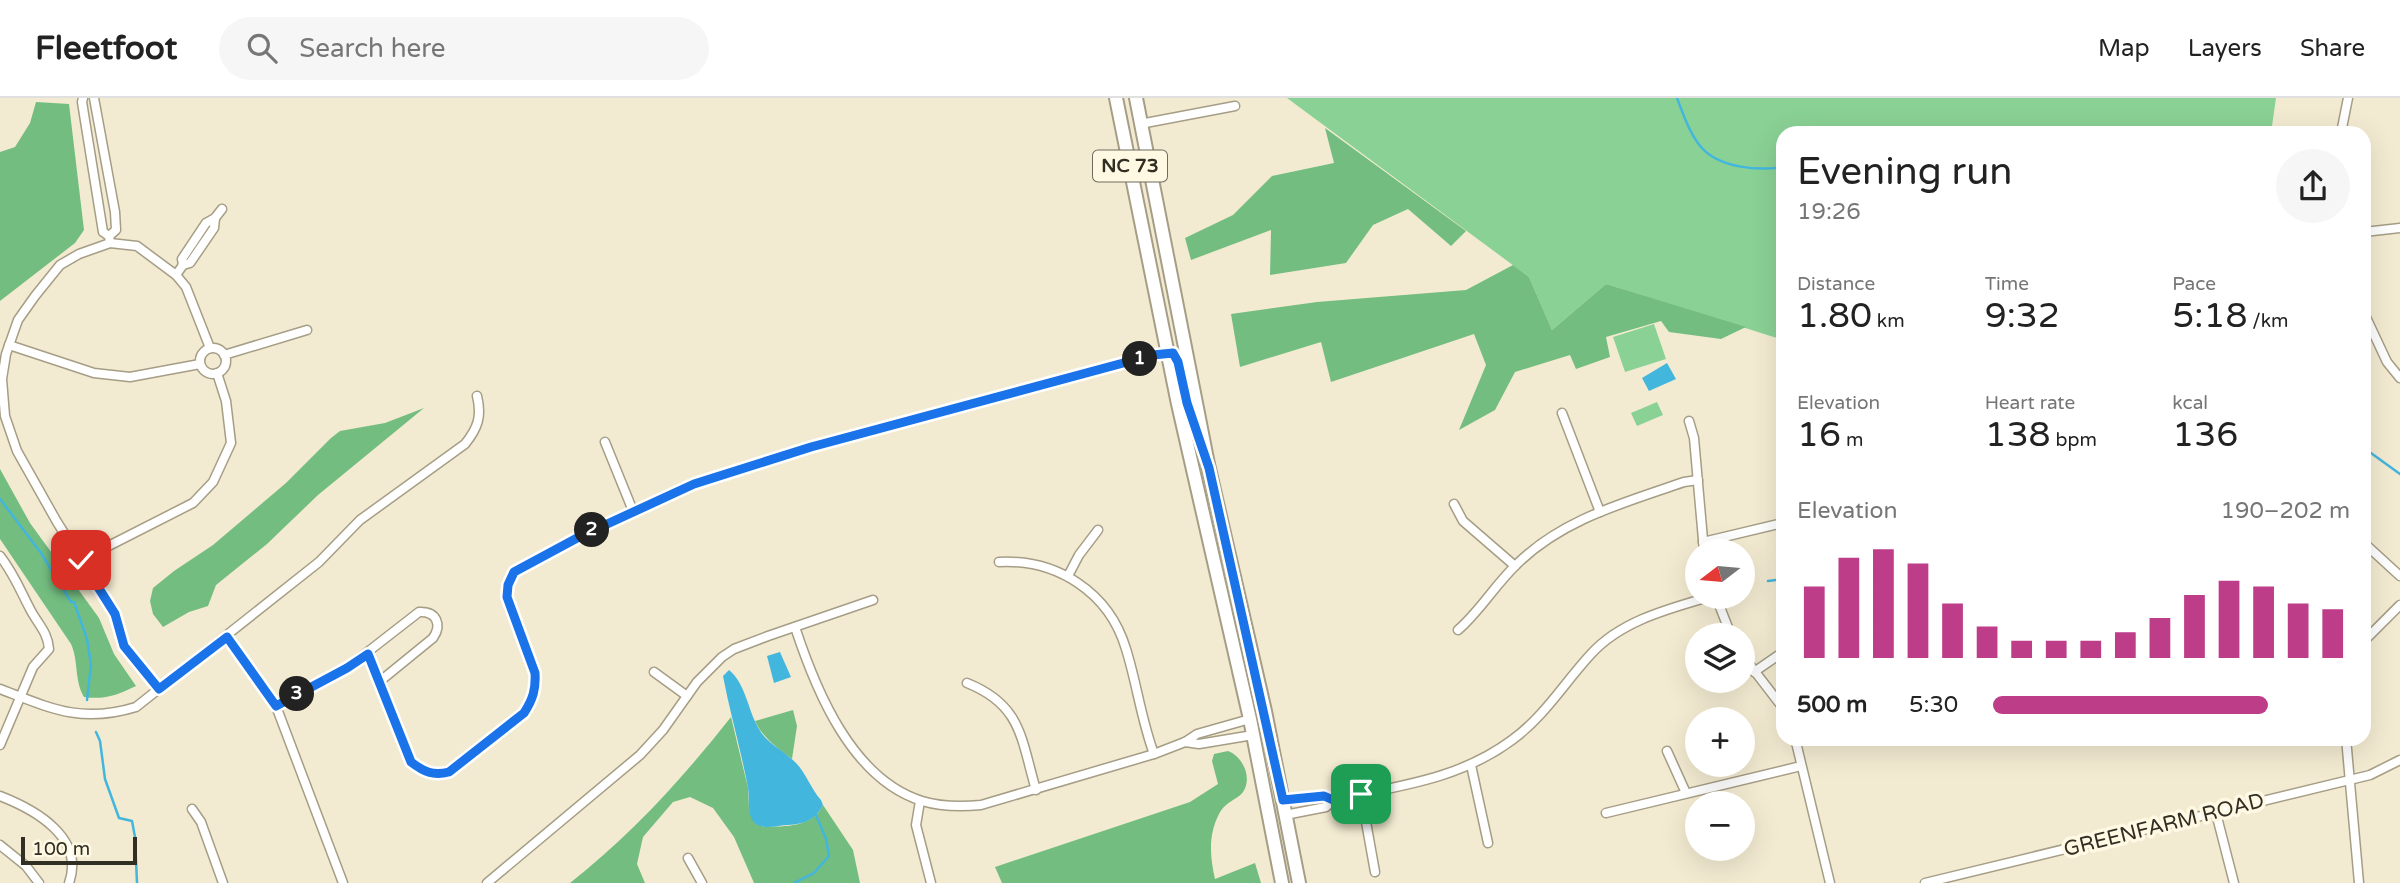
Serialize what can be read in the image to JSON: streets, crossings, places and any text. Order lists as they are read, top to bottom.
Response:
{
  "streets": {
    "main road": ["NC 73"],
    "street": ["GREENFARM ROAD"]
  },
  "scale_bar": "100 m",
  "north": "left",
  "page": {
    "header": "Fleetfoot",
    "search": "Search here",
    "nav": ["Map", "Layers", "Share"],
    "heading": ["Evening run", "19:26"],
    "stats": [
      ["Distance", "1.80 km"],
      ["Time", "9:32"],
      ["Pace", "5:18 /km"],
      ["Elevation", "16 m"],
      ["Heart rate", "138 bpm"],
      ["kcal", "136"]
    ],
    "pins": ["1", "2", "3"],
    "chart": ["Elevation", "190–202 m"],
    "map_buttons": ["+", "−"],
    "list": [
      {
        "name": "500 m",
        "note": "5:30"
      }
    ],
    "scale": "100 m"
  }
}
